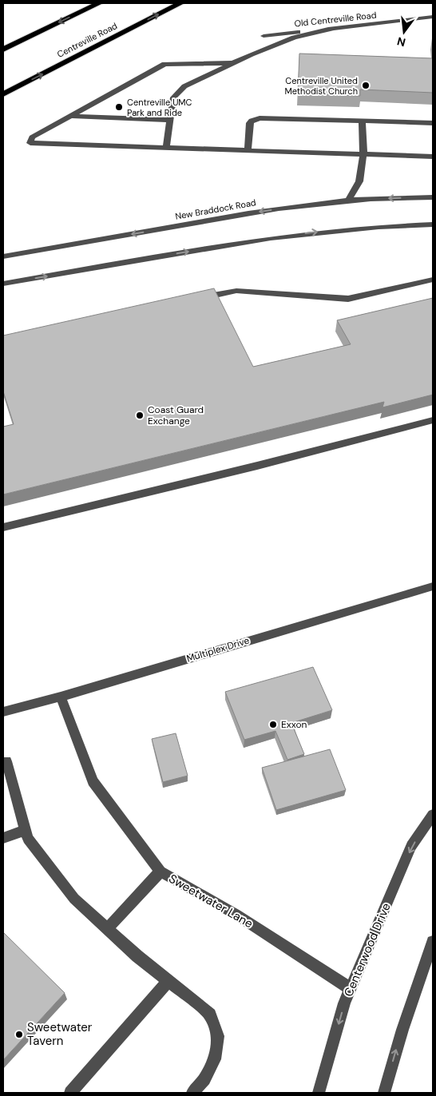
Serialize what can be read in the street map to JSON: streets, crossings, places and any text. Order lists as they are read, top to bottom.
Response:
{
  "streets": {
    "highway": ["Centreville Road"],
    "street": [
      "Old Centreville Road",
      "New Braddock Road",
      "Multiplex Drive",
      "Sweetwater Lane",
      "Centerwood Drive"
    ]
  },
  "crossings": [
    ["Multiplex Drive", "Sweetwater Lane"],
    ["Sweetwater Lane", "Centerwood Drive"]
  ],
  "places": [
    "Centreville United Methodist Church",
    "Centreville UMC Park and Ride",
    "Coast Guard Exchange",
    "Exxon",
    "Sweetwater Tavern"
  ],
  "north": "bottom"
}
